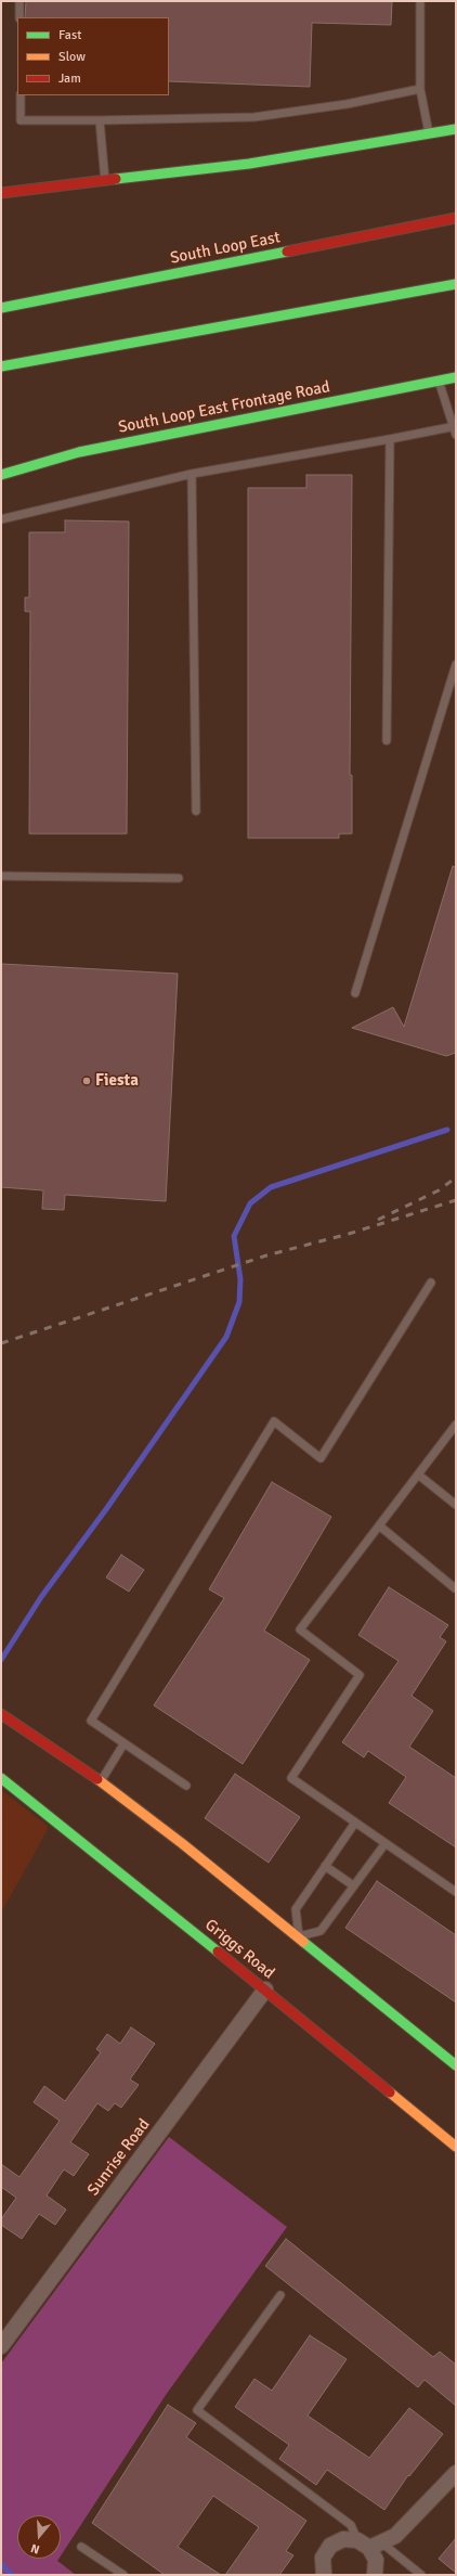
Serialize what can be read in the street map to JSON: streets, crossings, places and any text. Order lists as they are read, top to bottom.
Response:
{
  "streets": {
    "main road": ["South Loop East", "South Loop East Frontage Road", "Griggs Road"],
    "street": ["Sunrise Road"]
  },
  "crossings": [
    ["Griggs Road", "Sunrise Road"]
  ],
  "places": ["Fiesta"],
  "legend": ["Fast", "Slow", "Jam"],
  "north": "bottom"
}
